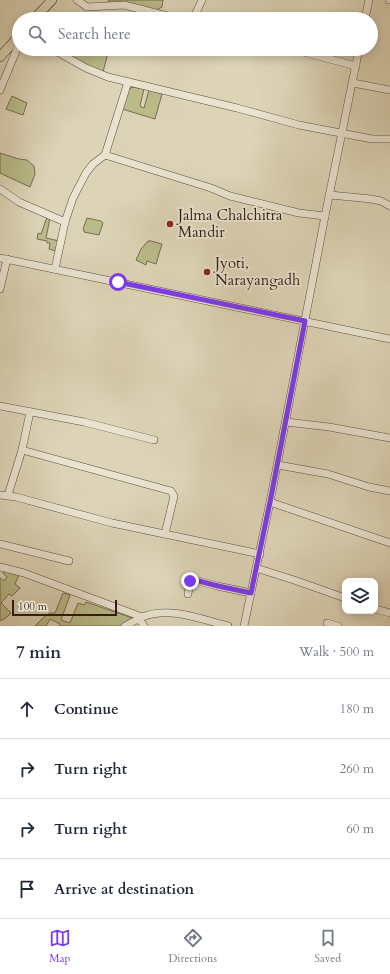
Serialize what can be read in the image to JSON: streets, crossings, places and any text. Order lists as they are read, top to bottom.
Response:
{
  "places": ["Jalma Chalchitra Mandir", "Jyoti, Narayangadh"],
  "scale_bar": "100 m",
  "page": {
    "search": "Search here",
    "scale": "100 m",
    "heading": ["7 min", "Walk · 500 m"],
    "list": [
      ["Continue", "180 m"],
      ["Turn right", "260 m"],
      ["Turn right", "60 m"],
      "Arrive at destination"
    ],
    "nav": ["Map", "Directions", "Saved"]
  }
}
